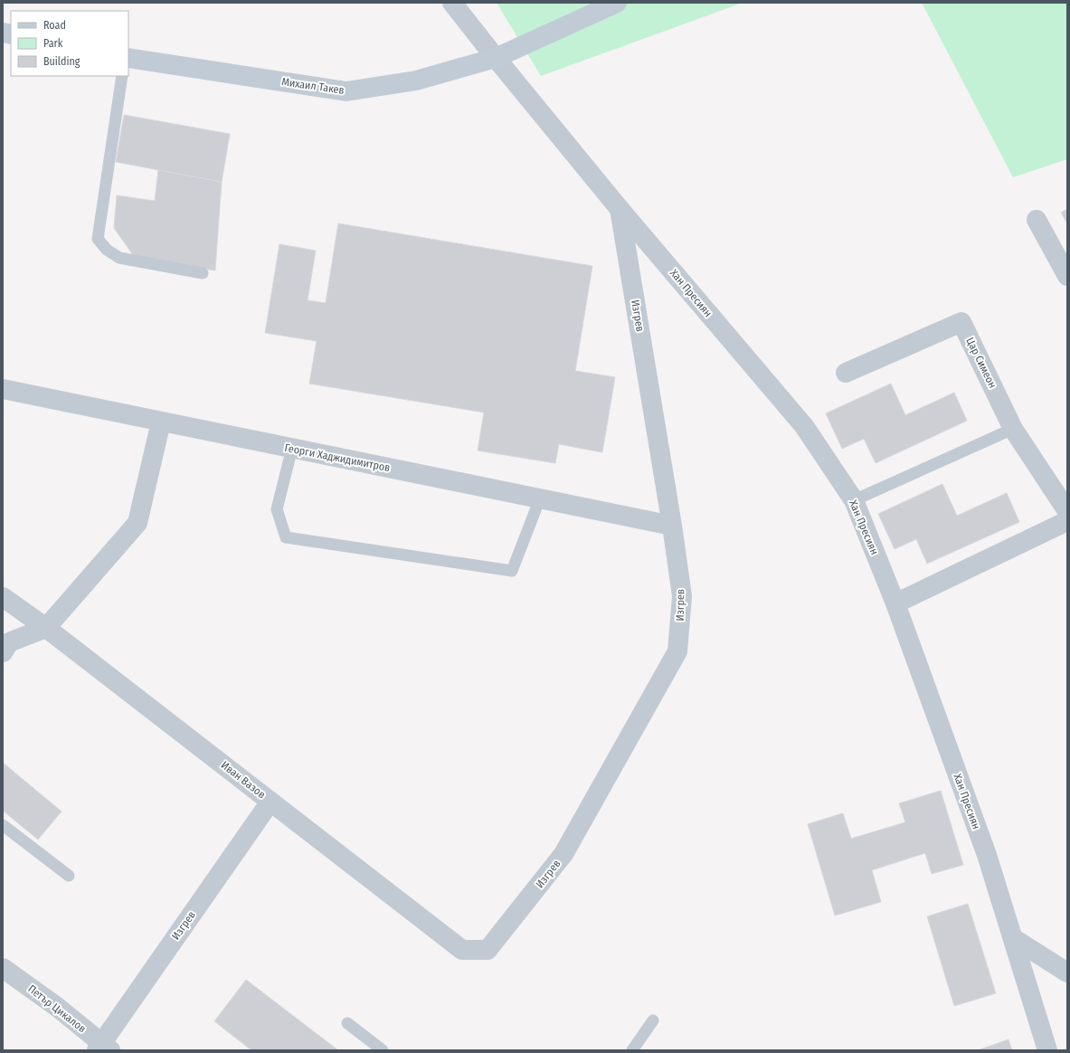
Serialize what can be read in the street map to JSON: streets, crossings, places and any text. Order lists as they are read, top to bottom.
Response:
{
  "streets": {
    "main road": ["Михаил Такев"],
    "street": [
      "Хан Пресиян",
      "Изгрев",
      "Цар Симеон",
      "Георги Хаджидимитров",
      "Иван Вазов",
      "Петър Цикалов"
    ]
  },
  "crossings": [
    ["Михаил Такев", "Хан Пресиян"],
    ["Хан Пресиян", "Изгрев"],
    ["Изгрев", "Георги Хаджидимитров"],
    ["Изгрев", "Иван Вазов"],
    ["Изгрев", "Петър Цикалов"]
  ],
  "legend": ["Road", "Park", "Building"]
}
